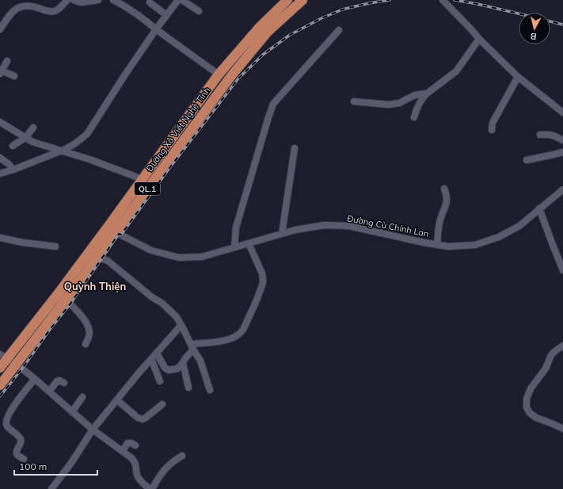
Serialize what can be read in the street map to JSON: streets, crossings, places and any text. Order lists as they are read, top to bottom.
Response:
{
  "streets": {
    "highway": ["Đường Xô Viết Nghệ Tĩnh", "QL.1"],
    "street": ["Đường Cù Chính Lan"]
  },
  "crossings": [
    ["Đường Xô Viết Nghệ Tĩnh", "Đường Cù Chính Lan"]
  ],
  "districts": ["Quỳnh Thiện"],
  "scale_bar": "100 m",
  "north": "bottom"
}
